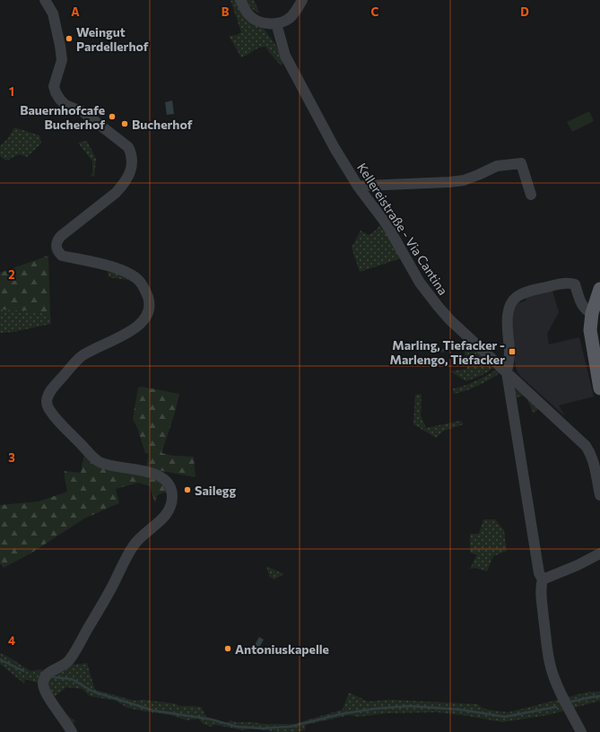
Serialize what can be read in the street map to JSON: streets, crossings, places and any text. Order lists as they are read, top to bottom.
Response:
{
  "streets": {
    "street": ["Kellereistraße - Via Cantina"]
  },
  "places": {
    "other": [
      "Weingut Pardellerhof",
      "Bauernhofcafe Bucherhof",
      "Bucherhof",
      "Sailegg",
      "Antoniuskapelle"
    ],
    "transit": ["Marling, Tiefacker - Marlengo, Tiefacker"]
  },
  "grid": {
    "columns": [
      "A",
      "B",
      "C",
      "D"
    ],
    "rows": [
      "1",
      "2",
      "3",
      "4"
    ]
  }
}
